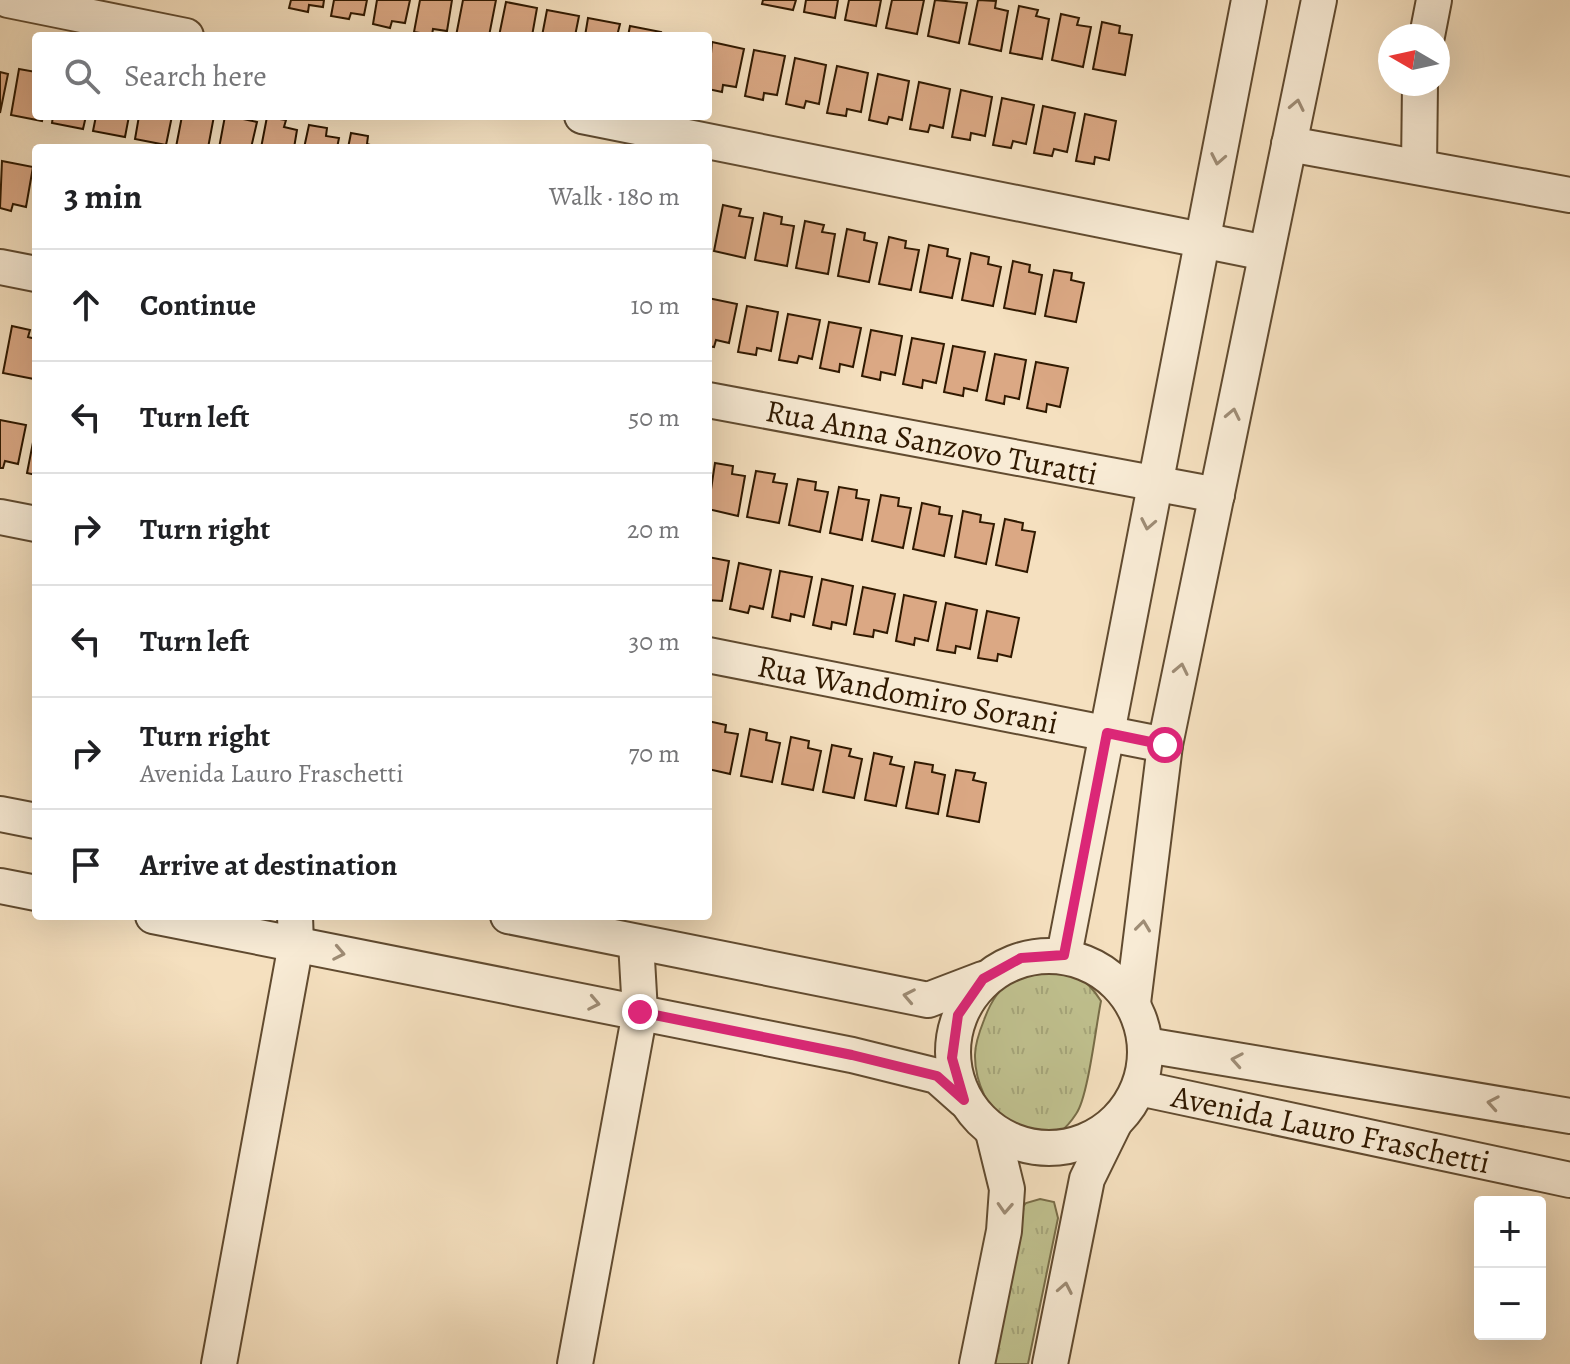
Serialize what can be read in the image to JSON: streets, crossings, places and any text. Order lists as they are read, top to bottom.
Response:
{
  "streets": {
    "street": ["Rua Anna Sanzovo Turatti", "Rua Wandomiro Sorani", "Avenida Lauro Fraschetti"]
  },
  "north": "left",
  "page": {
    "search": "Search here",
    "heading": ["3 min", "Walk · 180 m"],
    "list": [
      ["Continue", "10 m"],
      ["Turn left", "50 m"],
      ["Turn right", "20 m"],
      ["Turn left", "30 m"],
      ["Turn right", "Avenida Lauro Fraschetti", "70 m"],
      "Arrive at destination"
    ],
    "map_buttons": ["+", "−"]
  }
}
